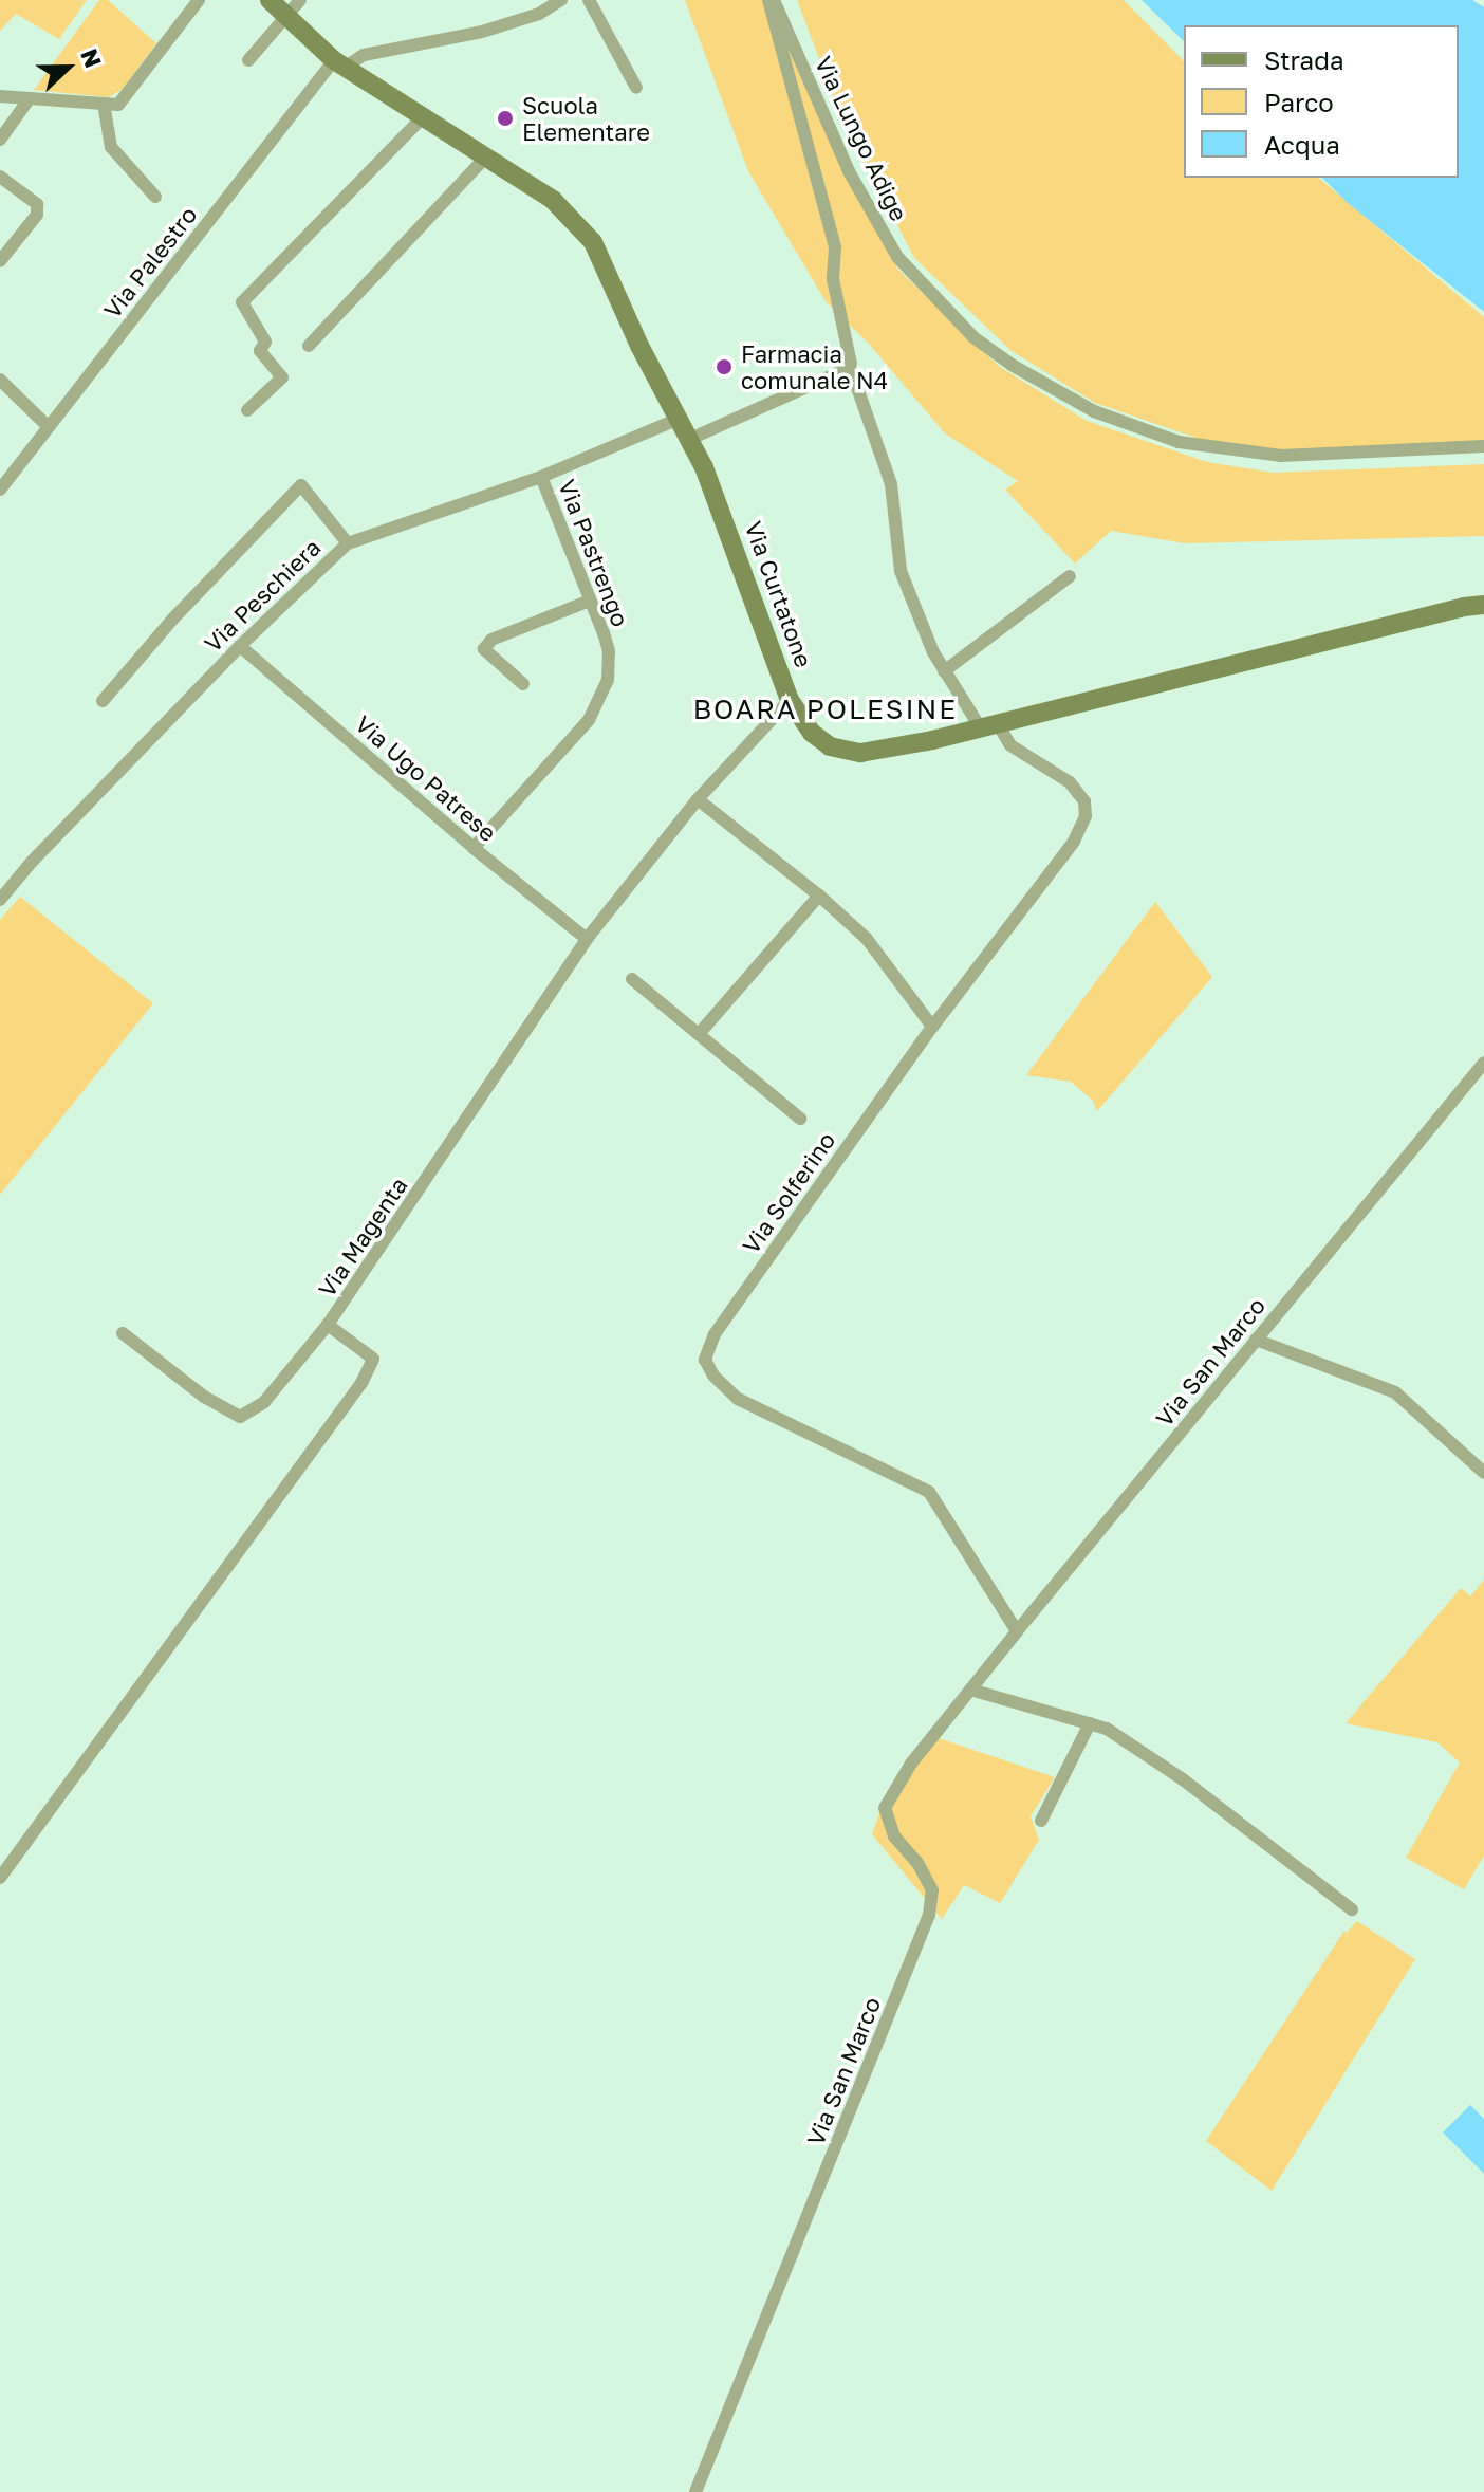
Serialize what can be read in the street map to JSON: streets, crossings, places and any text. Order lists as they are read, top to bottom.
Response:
{
  "streets": {
    "street": [
      "Via Lungo Adige",
      "Via Palestro",
      "Via Pastrengo",
      "Via Curtatone",
      "Via Peschiera",
      "Via Ugo Patrese",
      "Via Solferino",
      "Via Magenta",
      "Via San Marco"
    ]
  },
  "crossings": [
    ["Via Palestro", "Via Curtatone"],
    ["Via Pastrengo", "Via Peschiera"],
    ["Via Pastrengo", "Via Ugo Patrese"],
    ["Via Curtatone", "Via Peschiera"],
    ["Via Curtatone", "Via Solferino"],
    ["Via Curtatone", "Via Magenta"],
    ["Via Peschiera", "Via Ugo Patrese"],
    ["Via Ugo Patrese", "Via Magenta"],
    ["Via Solferino", "Via San Marco"]
  ],
  "districts": ["BOARA POLESINE"],
  "places": ["Scuola Elementare", "Farmacia comunale N4"],
  "legend": ["Strada", "Parco", "Acqua"],
  "north": "right"
}
